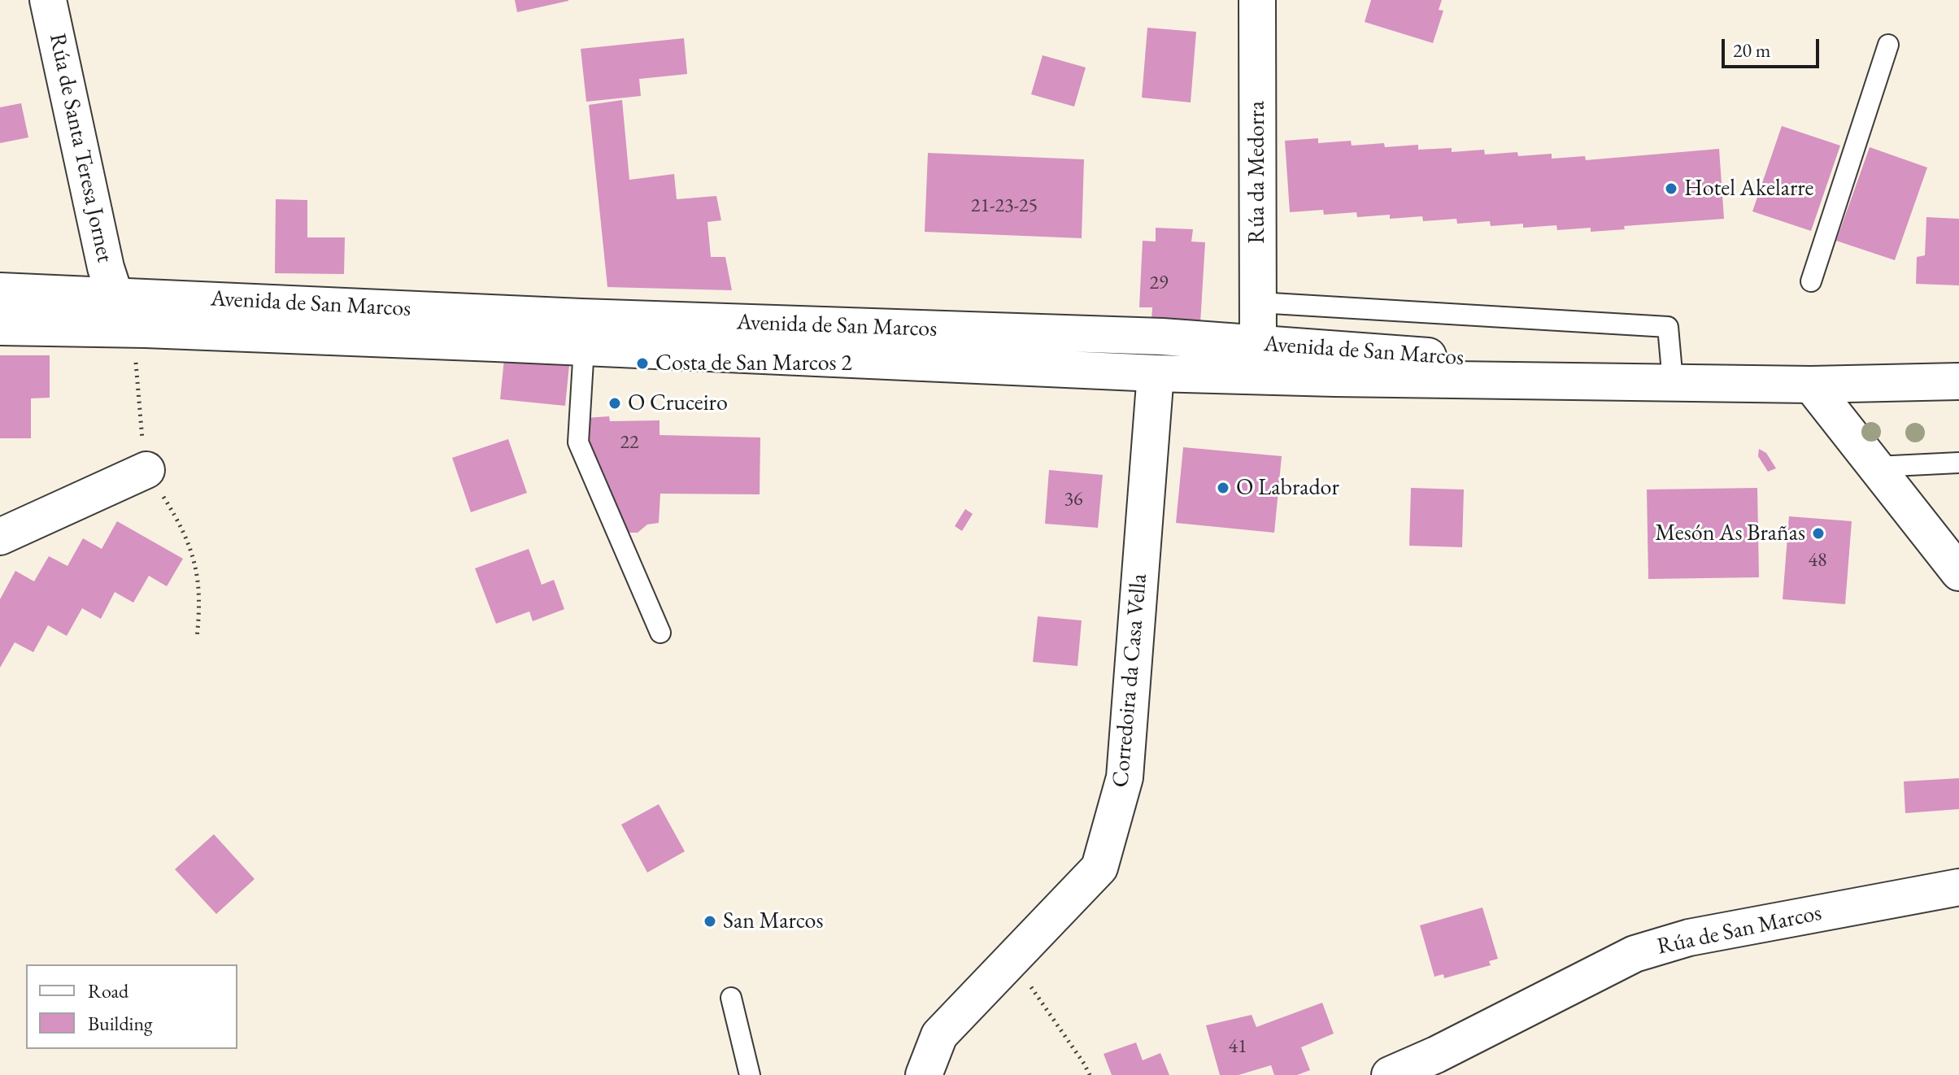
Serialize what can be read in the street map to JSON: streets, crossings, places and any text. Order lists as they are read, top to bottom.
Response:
{
  "streets": {
    "main road": [
      "Rúa de Santa Teresa Jornet",
      "Rúa da Medorra",
      "Avenida de San Marcos",
      "Corredoira da Casa Vella",
      "Rúa de San Marcos"
    ]
  },
  "crossings": [
    ["Rúa de Santa Teresa Jornet", "Avenida de San Marcos"],
    ["Rúa da Medorra", "Avenida de San Marcos"],
    ["Avenida de San Marcos", "Corredoira da Casa Vella"]
  ],
  "places": [
    "Hotel Akelarre",
    "Costa de San Marcos 2",
    "O Cruceiro",
    "O Labrador",
    "Mesón As Brañas",
    "San Marcos"
  ],
  "house_numbers": [
    "21-23-25",
    "29",
    "22",
    "36",
    "48",
    "41"
  ],
  "legend": ["Road", "Building"],
  "scale_bar": "20 m"
}
